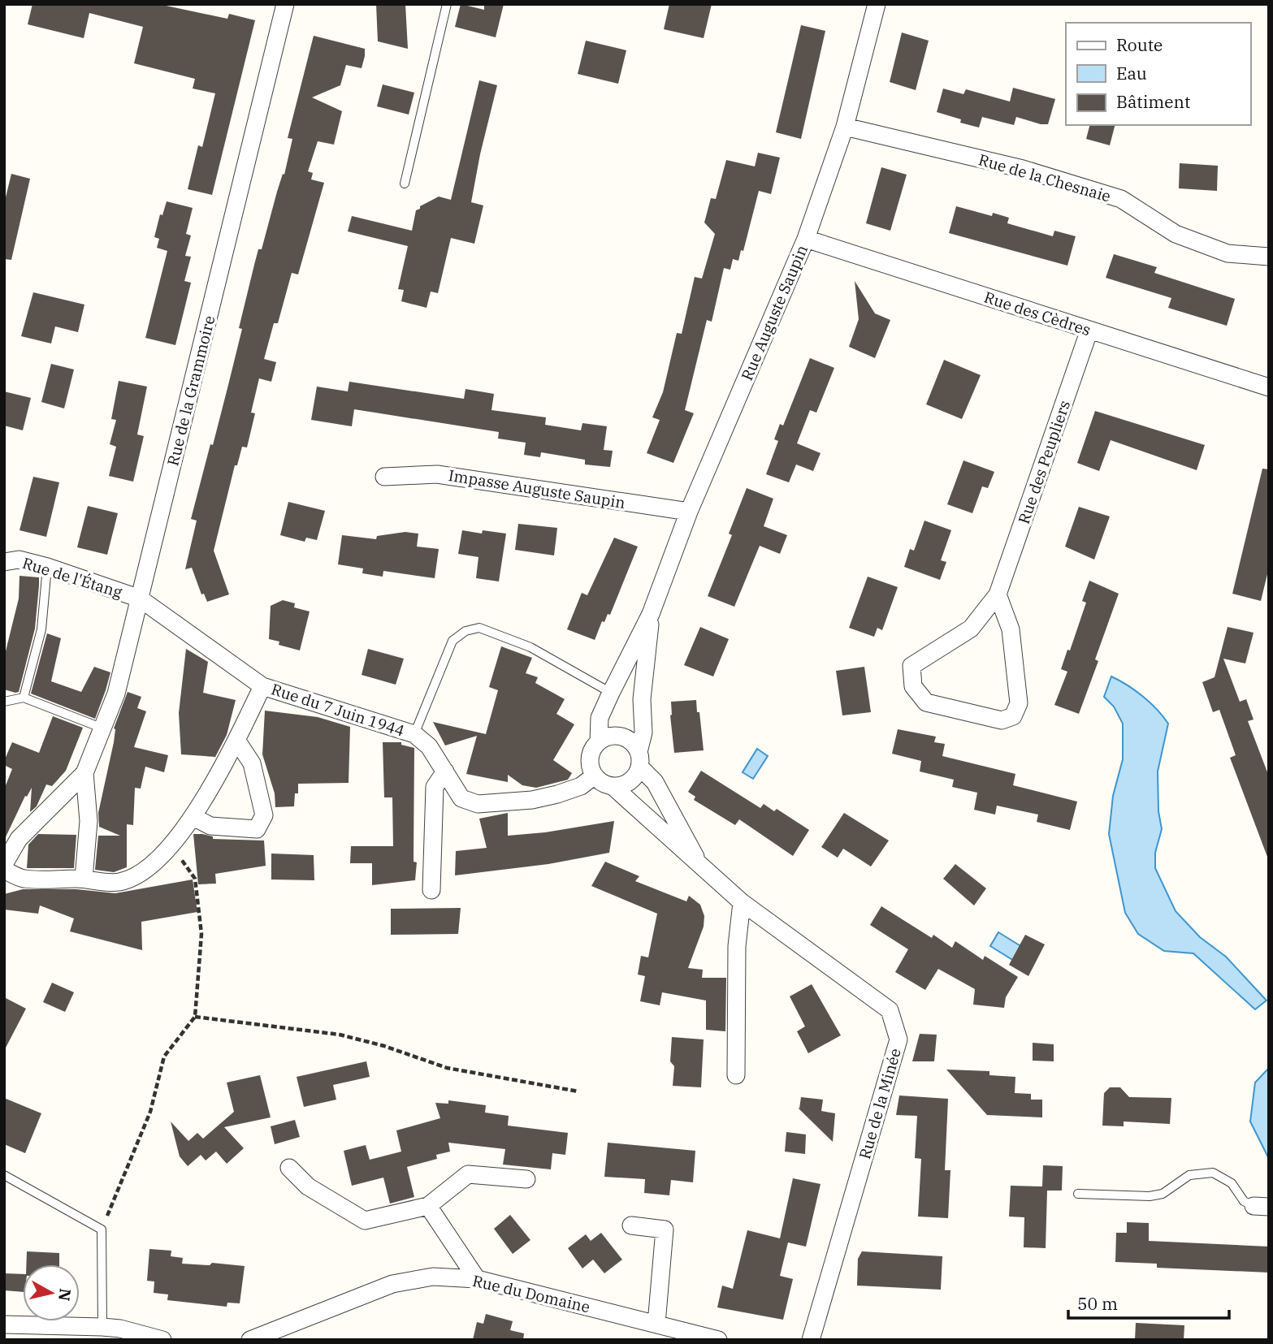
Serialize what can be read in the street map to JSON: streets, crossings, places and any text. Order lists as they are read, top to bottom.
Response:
{
  "streets": {
    "street": [
      "Rue de la Chesnaie",
      "Rue Auguste Saupin",
      "Rue des Cèdres",
      "Rue de la Grammoire",
      "Rue des Peupliers",
      "Impasse Auguste Saupin",
      "Rue de l'Étang",
      "Rue du 7 Juin 1944",
      "Rue de la Minée",
      "Rue du Domaine"
    ]
  },
  "crossings": [
    ["Rue de la Chesnaie", "Rue Auguste Saupin"],
    ["Rue Auguste Saupin", "Rue des Cèdres"],
    ["Rue Auguste Saupin", "Impasse Auguste Saupin"],
    ["Rue Auguste Saupin", "Rue du 7 Juin 1944"],
    ["Rue Auguste Saupin", "Rue de la Minée"],
    ["Rue des Cèdres", "Rue des Peupliers"],
    ["Rue de la Grammoire", "Rue de l'Étang"],
    ["Rue de la Grammoire", "Rue du 7 Juin 1944"],
    ["Rue de l'Étang", "Rue du 7 Juin 1944"],
    ["Rue du 7 Juin 1944", "Rue de la Minée"]
  ],
  "legend": ["Route", "Eau", "Bâtiment"],
  "scale_bar": "50 m",
  "north": "right"
}
